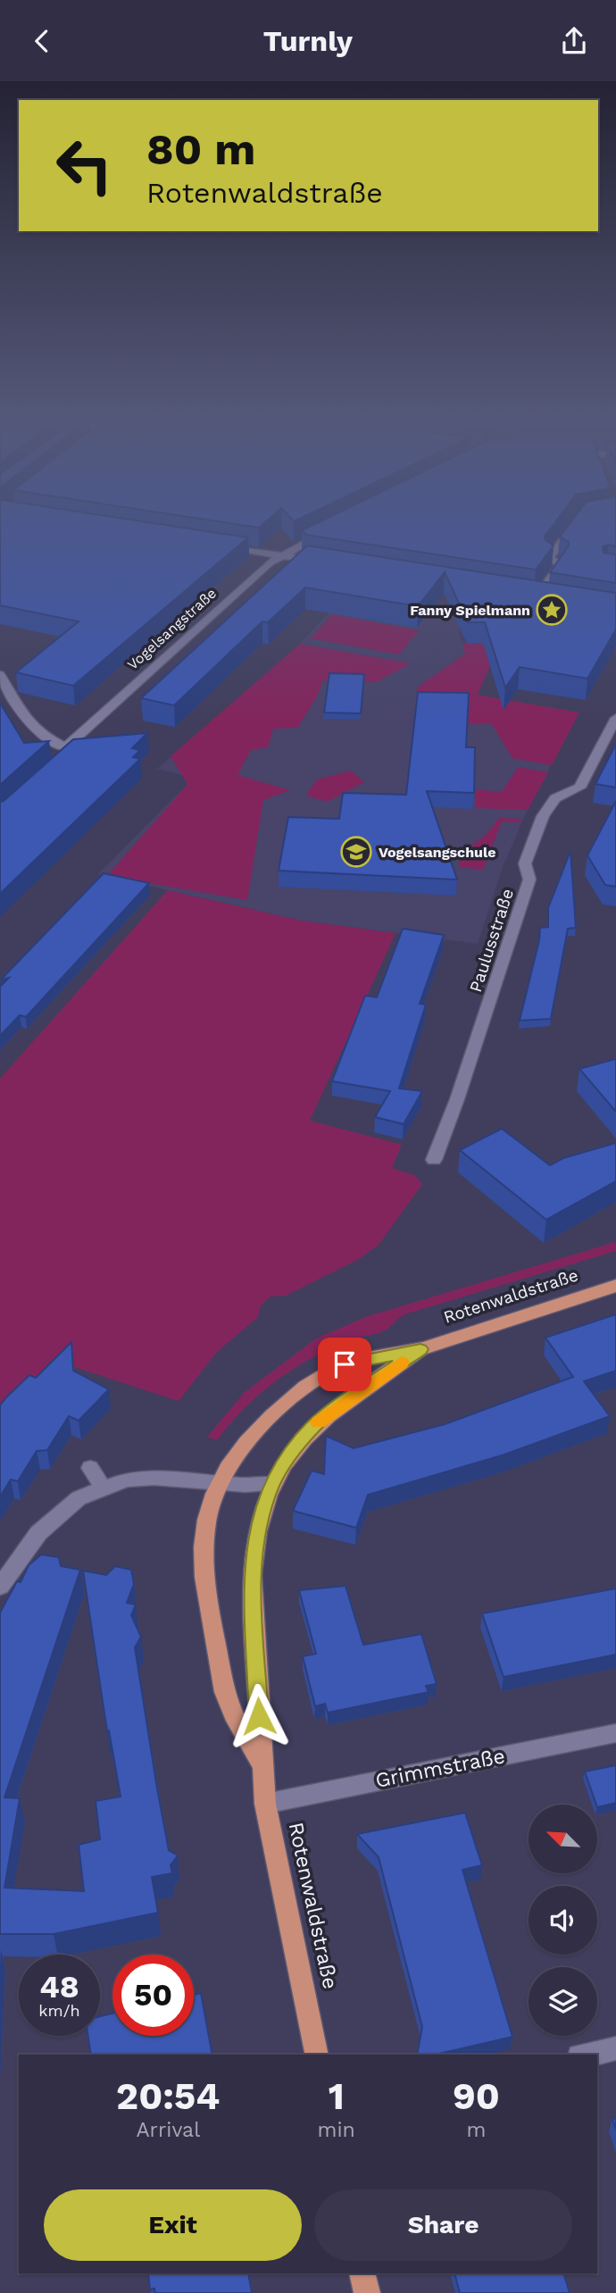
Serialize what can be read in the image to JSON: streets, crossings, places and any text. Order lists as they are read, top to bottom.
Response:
{
  "streets": {
    "main road": ["Rotenwaldstraße"],
    "street": ["Vogelsangstraße", "Paulusstraße", "Grimmstraße"]
  },
  "crossings": [
    ["Rotenwaldstraße", "Grimmstraße"]
  ],
  "places": {
    "place": ["Fanny Spielmann"],
    "school or university": ["Vogelsangschule"]
  },
  "north": "top left",
  "page": {
    "header": "Turnly",
    "turn": ["80 m", "Rotenwaldstraße"],
    "speed": "48 km/h",
    "limit": "50",
    "eta": [
      "20:54",
      "Arrival",
      "1",
      "min",
      "90",
      "m"
    ],
    "buttons": ["Exit", "Share"]
  }
}
